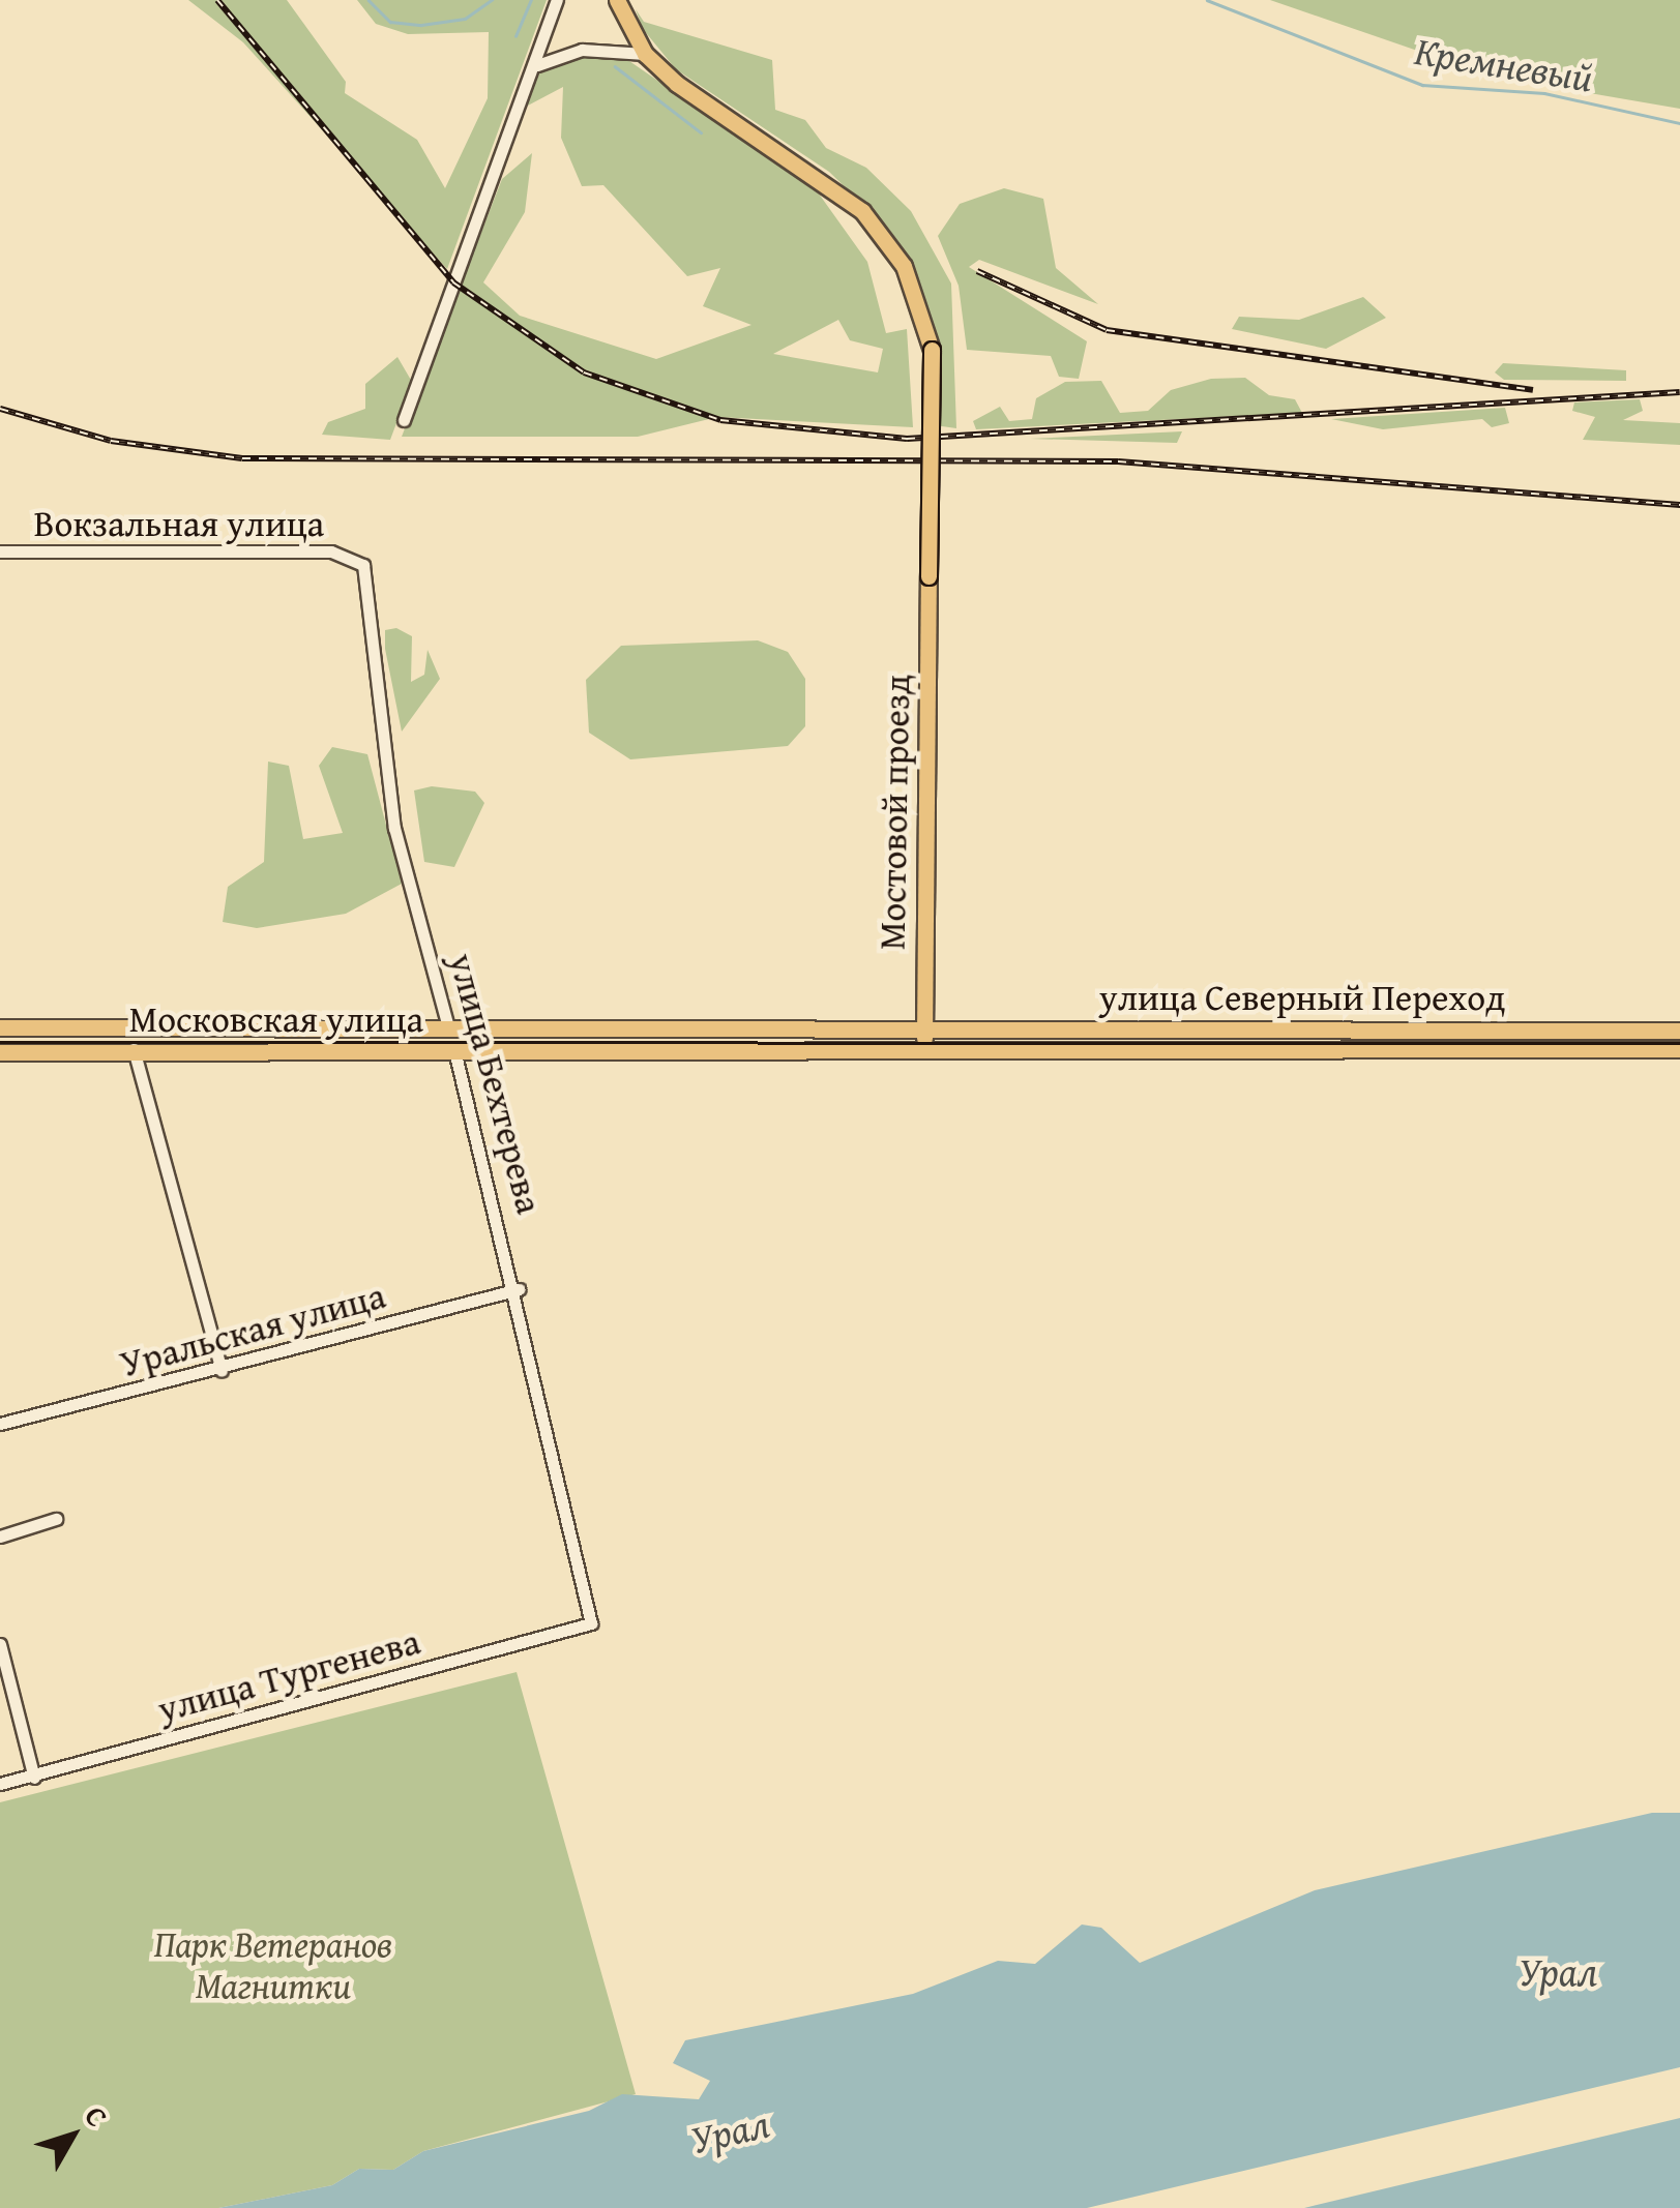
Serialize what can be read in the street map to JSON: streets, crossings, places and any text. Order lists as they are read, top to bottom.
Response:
{
  "streets": {
    "main road": [
      "Мостовой проезд",
      "улица Северный Переход",
      "Московская улица",
      "улица Бехтерева"
    ],
    "street": ["Вокзальная улица", "Уральская улица", "улица Тургенева"]
  },
  "crossings": [
    ["Вокзальная улица", "улица Бехтерева"],
    ["Мостовой проезд", "улица Северный Переход"],
    ["Мостовой проезд", "Московская улица"],
    ["улица Северный Переход", "Московская улица"],
    ["Московская улица", "улица Бехтерева"],
    ["улица Бехтерева", "Уральская улица"],
    ["улица Бехтерева", "улица Тургенева"]
  ],
  "water": ["Кремневый", "Урал"],
  "parks": ["Парк Ветеранов Магнитки"],
  "north": "top right"
}
